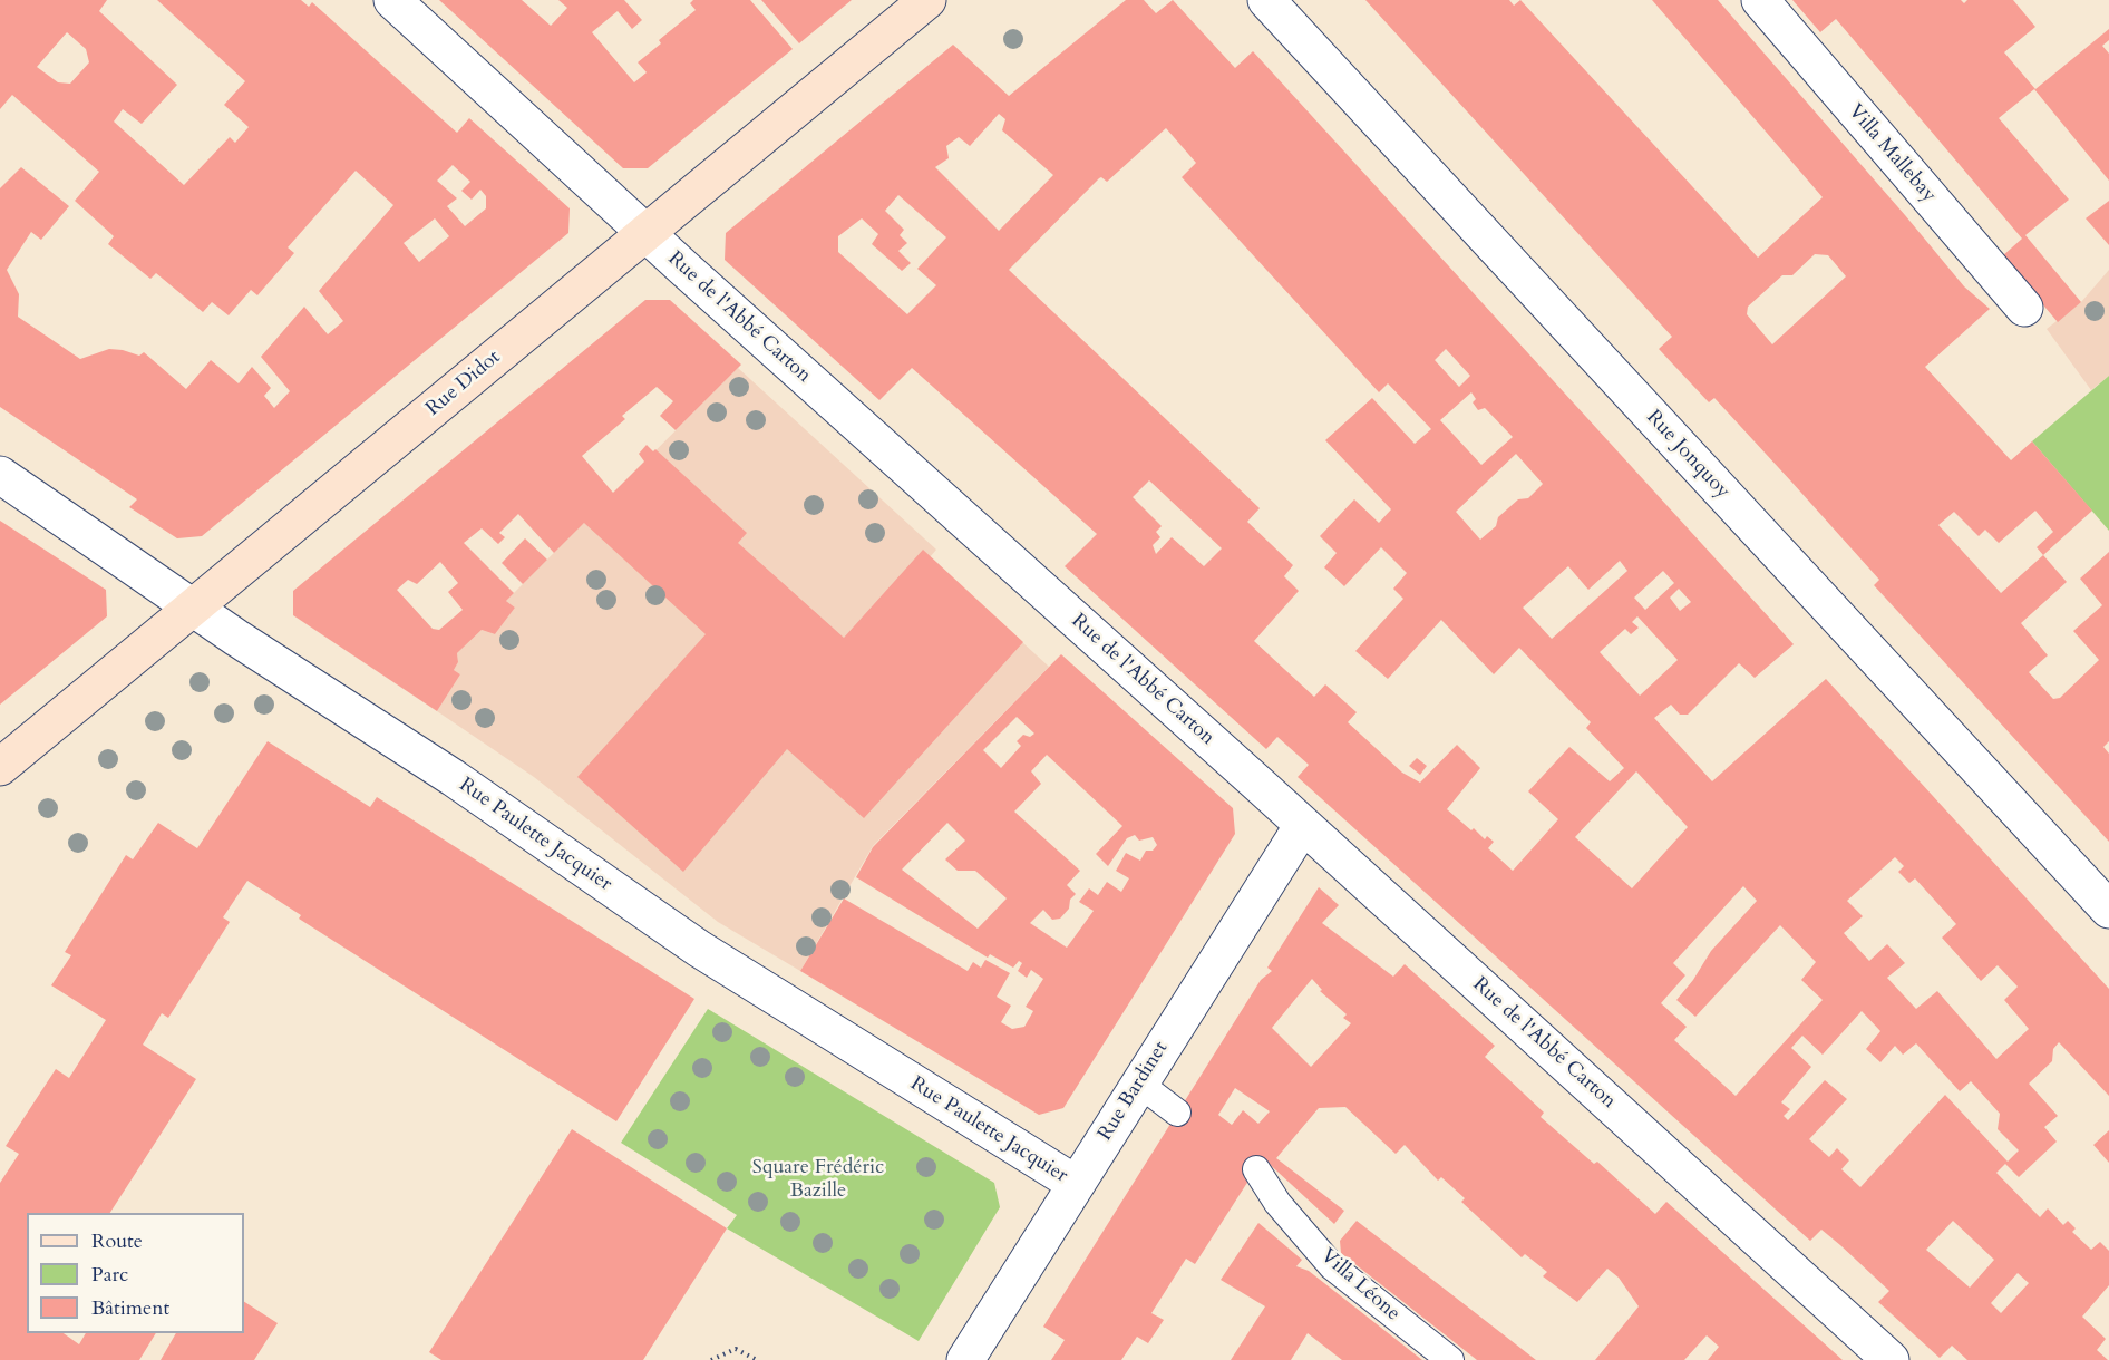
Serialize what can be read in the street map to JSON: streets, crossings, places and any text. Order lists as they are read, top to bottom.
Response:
{
  "streets": {
    "street": [
      "Villa Mallebay",
      "Rue de l'Abbé Carton",
      "Rue Didot",
      "Rue Jonquoy",
      "Rue Paulette Jacquier",
      "Rue Bardinet"
    ],
    "lane": ["Villa Léone"]
  },
  "crossings": [
    ["Rue de l'Abbé Carton", "Rue Didot"],
    ["Rue de l'Abbé Carton", "Rue Bardinet"],
    ["Rue Didot", "Rue Paulette Jacquier"],
    ["Rue Paulette Jacquier", "Rue Bardinet"]
  ],
  "parks": ["Square Frédéric Bazille"],
  "legend": ["Route", "Parc", "Bâtiment"]
}
